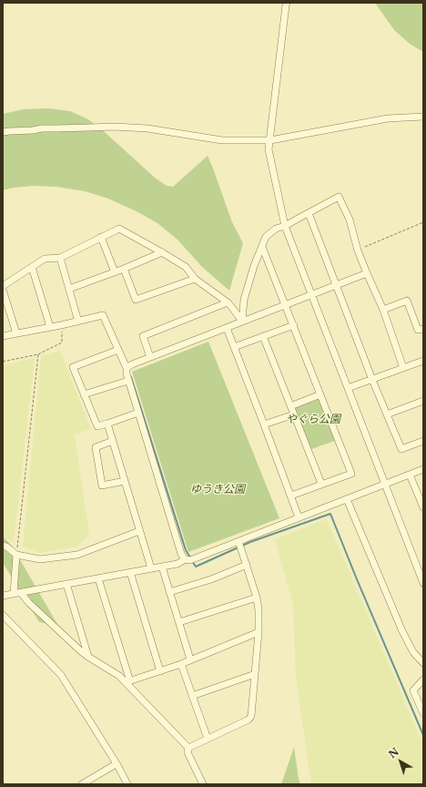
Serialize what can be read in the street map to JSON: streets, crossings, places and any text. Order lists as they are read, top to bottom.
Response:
{
  "parks": ["やぐら公園", "ゆうき公園"],
  "north": "top left"
}
